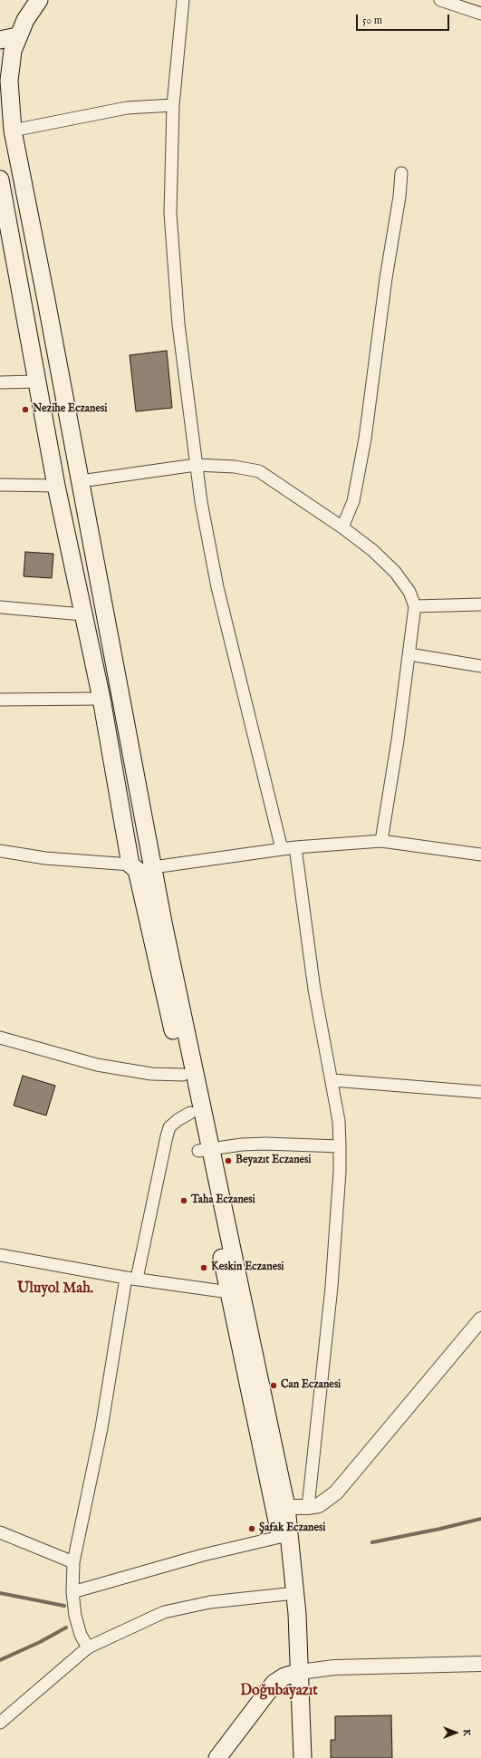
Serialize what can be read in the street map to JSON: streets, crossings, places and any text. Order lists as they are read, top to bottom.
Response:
{
  "districts": ["Uluyol Mah.", "Doğubayazıt"],
  "places": [
    "Nezihe Eczanesi",
    "Beyazıt Eczanesi",
    "Taha Eczanesi",
    "Keskin Eczanesi",
    "Can Eczanesi",
    "Şafak Eczanesi"
  ],
  "scale_bar": "50 m",
  "north": "right"
}
